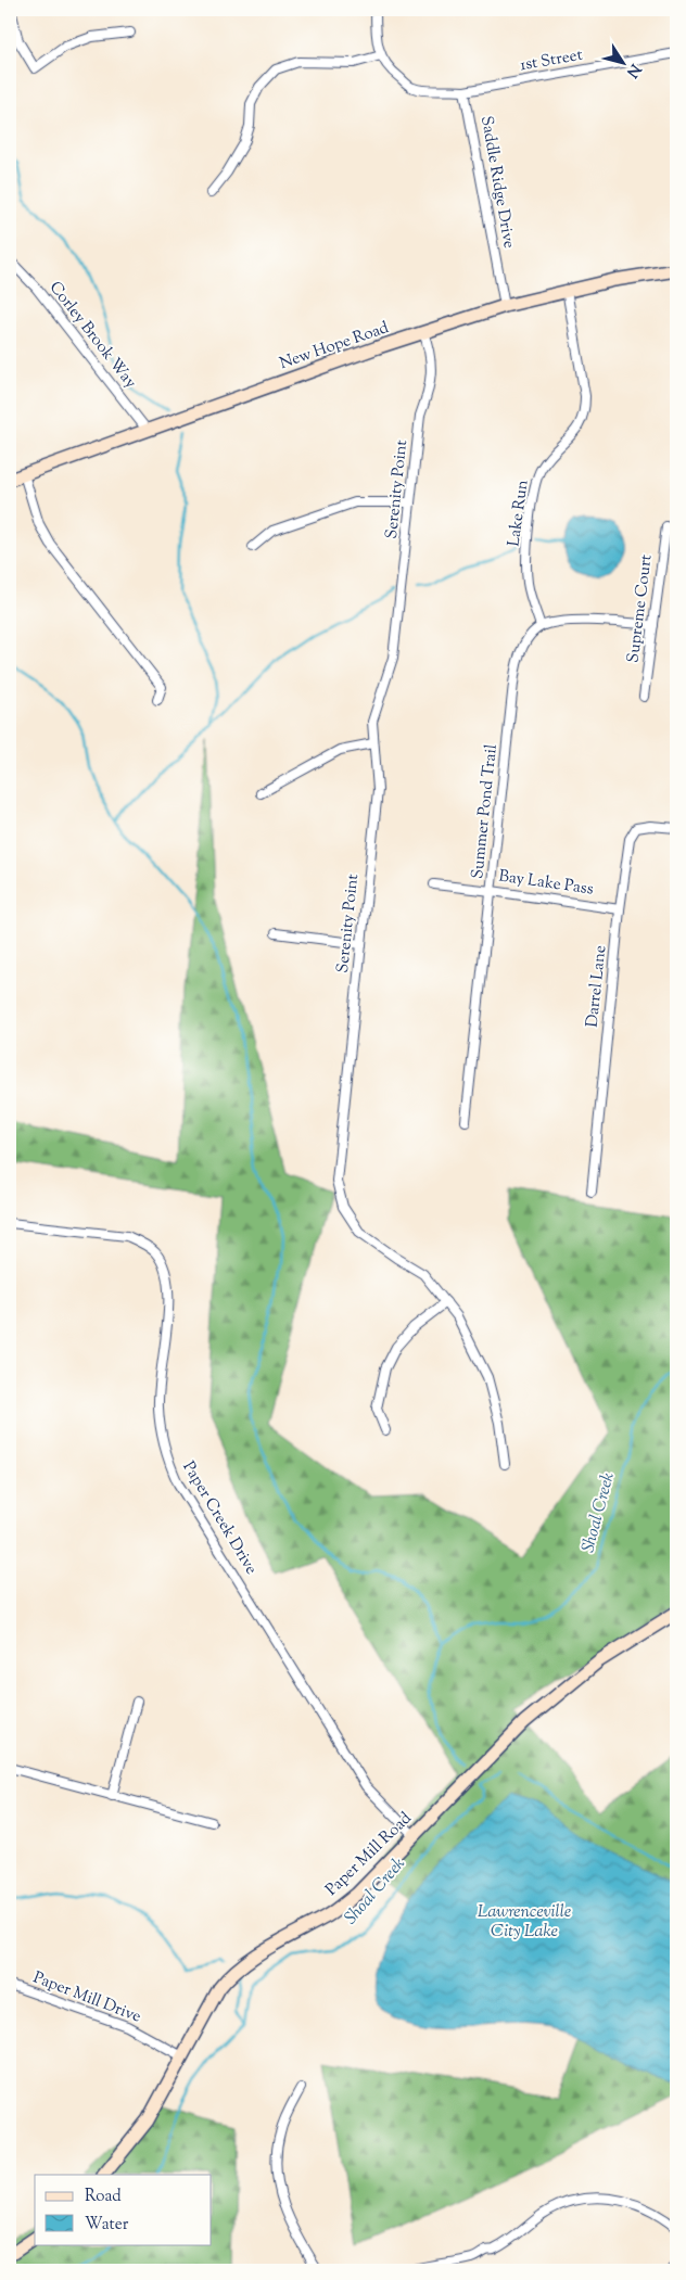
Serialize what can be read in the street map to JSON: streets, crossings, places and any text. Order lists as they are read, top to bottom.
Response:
{
  "streets": {
    "street": [
      "1st Street",
      "Saddle Ridge Drive",
      "Corley Brook Way",
      "New Hope Road",
      "Serenity Point",
      "Lake Run",
      "Supreme Court",
      "Summer Pond Trail",
      "Bay Lake Pass",
      "Darrel Lane",
      "Paper Creek Drive",
      "Paper Mill Road",
      "Paper Mill Drive"
    ]
  },
  "crossings": [
    ["1st Street", "Saddle Ridge Drive"],
    ["Saddle Ridge Drive", "New Hope Road"],
    ["Corley Brook Way", "New Hope Road"],
    ["New Hope Road", "Serenity Point"],
    ["New Hope Road", "Lake Run"],
    ["Lake Run", "Summer Pond Trail"],
    ["Summer Pond Trail", "Bay Lake Pass"],
    ["Bay Lake Pass", "Darrel Lane"],
    ["Paper Creek Drive", "Paper Mill Road"],
    ["Paper Mill Road", "Paper Mill Drive"]
  ],
  "water": ["Shoal Creek", "Lawrenceville City Lake"],
  "legend": ["Road", "Water"],
  "north": "bottom right"
}
